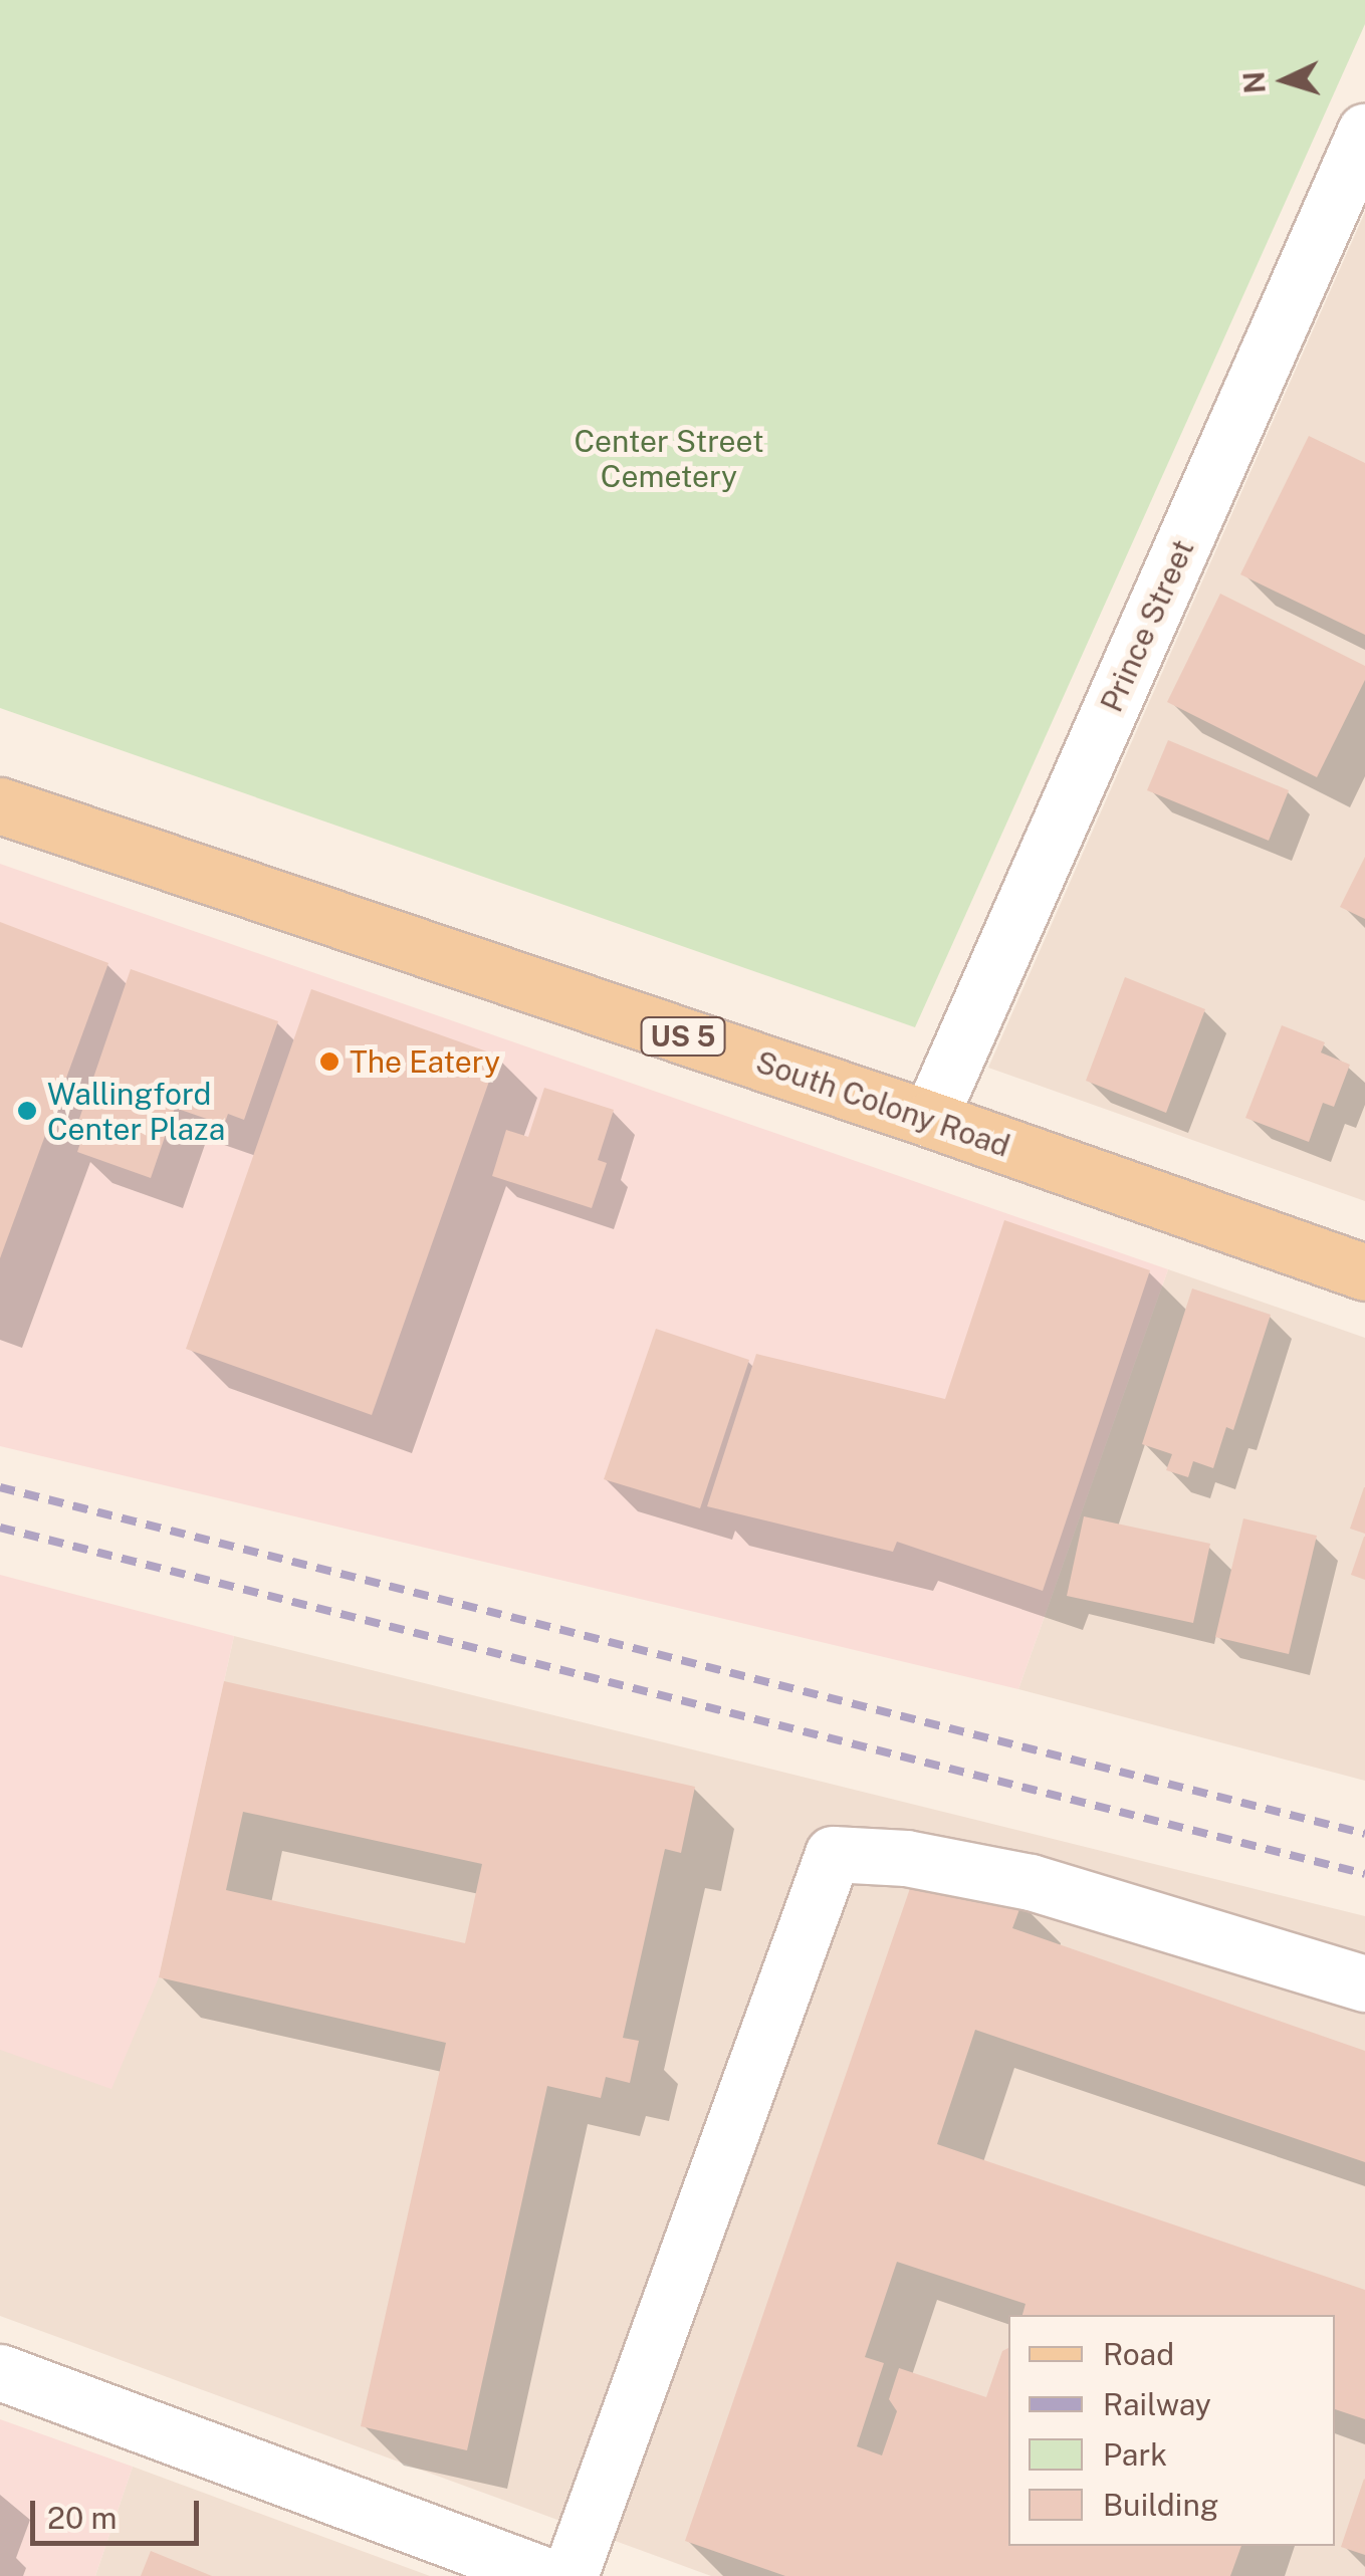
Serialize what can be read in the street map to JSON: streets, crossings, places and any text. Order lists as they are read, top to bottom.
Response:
{
  "streets": {
    "main road": ["US 5", "South Colony Road"],
    "street": ["Prince Street"]
  },
  "crossings": [
    ["Prince Street", "South Colony Road"]
  ],
  "parks": ["Center Street Cemetery"],
  "places": ["The Eatery", "Wallingford Center Plaza"],
  "legend": [
    "Road",
    "Railway",
    "Park",
    "Building"
  ],
  "scale_bar": "20 m",
  "north": "left"
}
